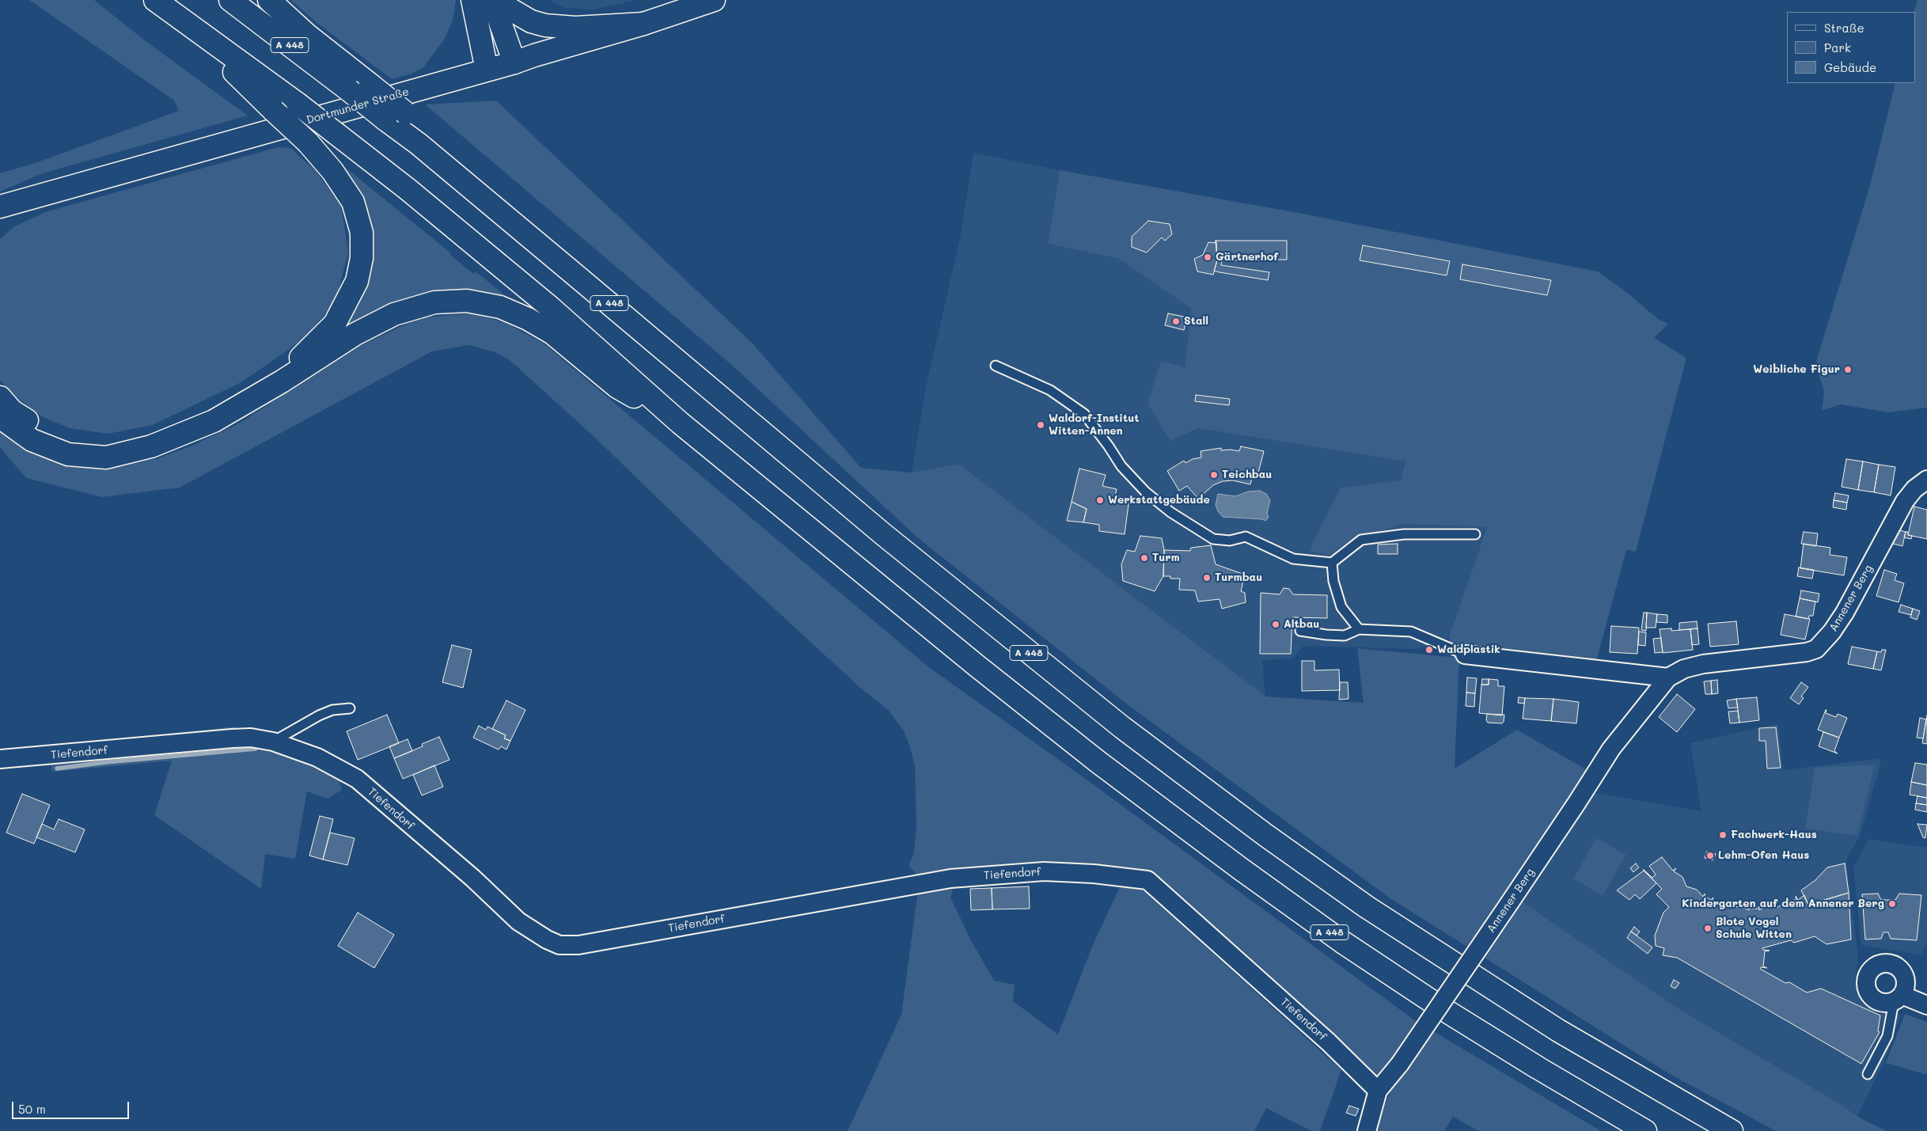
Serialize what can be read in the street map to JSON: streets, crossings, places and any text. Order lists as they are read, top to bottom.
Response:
{
  "streets": {
    "main road": ["A 448", "Dortmunder Straße"],
    "street": ["Annener Berg", "Tiefendorf"]
  },
  "crossings": [
    ["Annener Berg", "Tiefendorf"]
  ],
  "places": [
    "Gärtnerhof",
    "Stall",
    "Weibliche Figur",
    "Waldorf-Institut Witten-Annen",
    "Teichbau",
    "Werkstattgebäude",
    "Turm",
    "Turmbau",
    "Altbau",
    "Waldplastik",
    "Fachwerk-Haus",
    "Lehm-Ofen Haus",
    "Kindergarten auf dem Annener Berg",
    "Blote Vogel Schule Witten"
  ],
  "legend": ["Straße", "Park", "Gebäude"],
  "scale_bar": "50 m"
}
